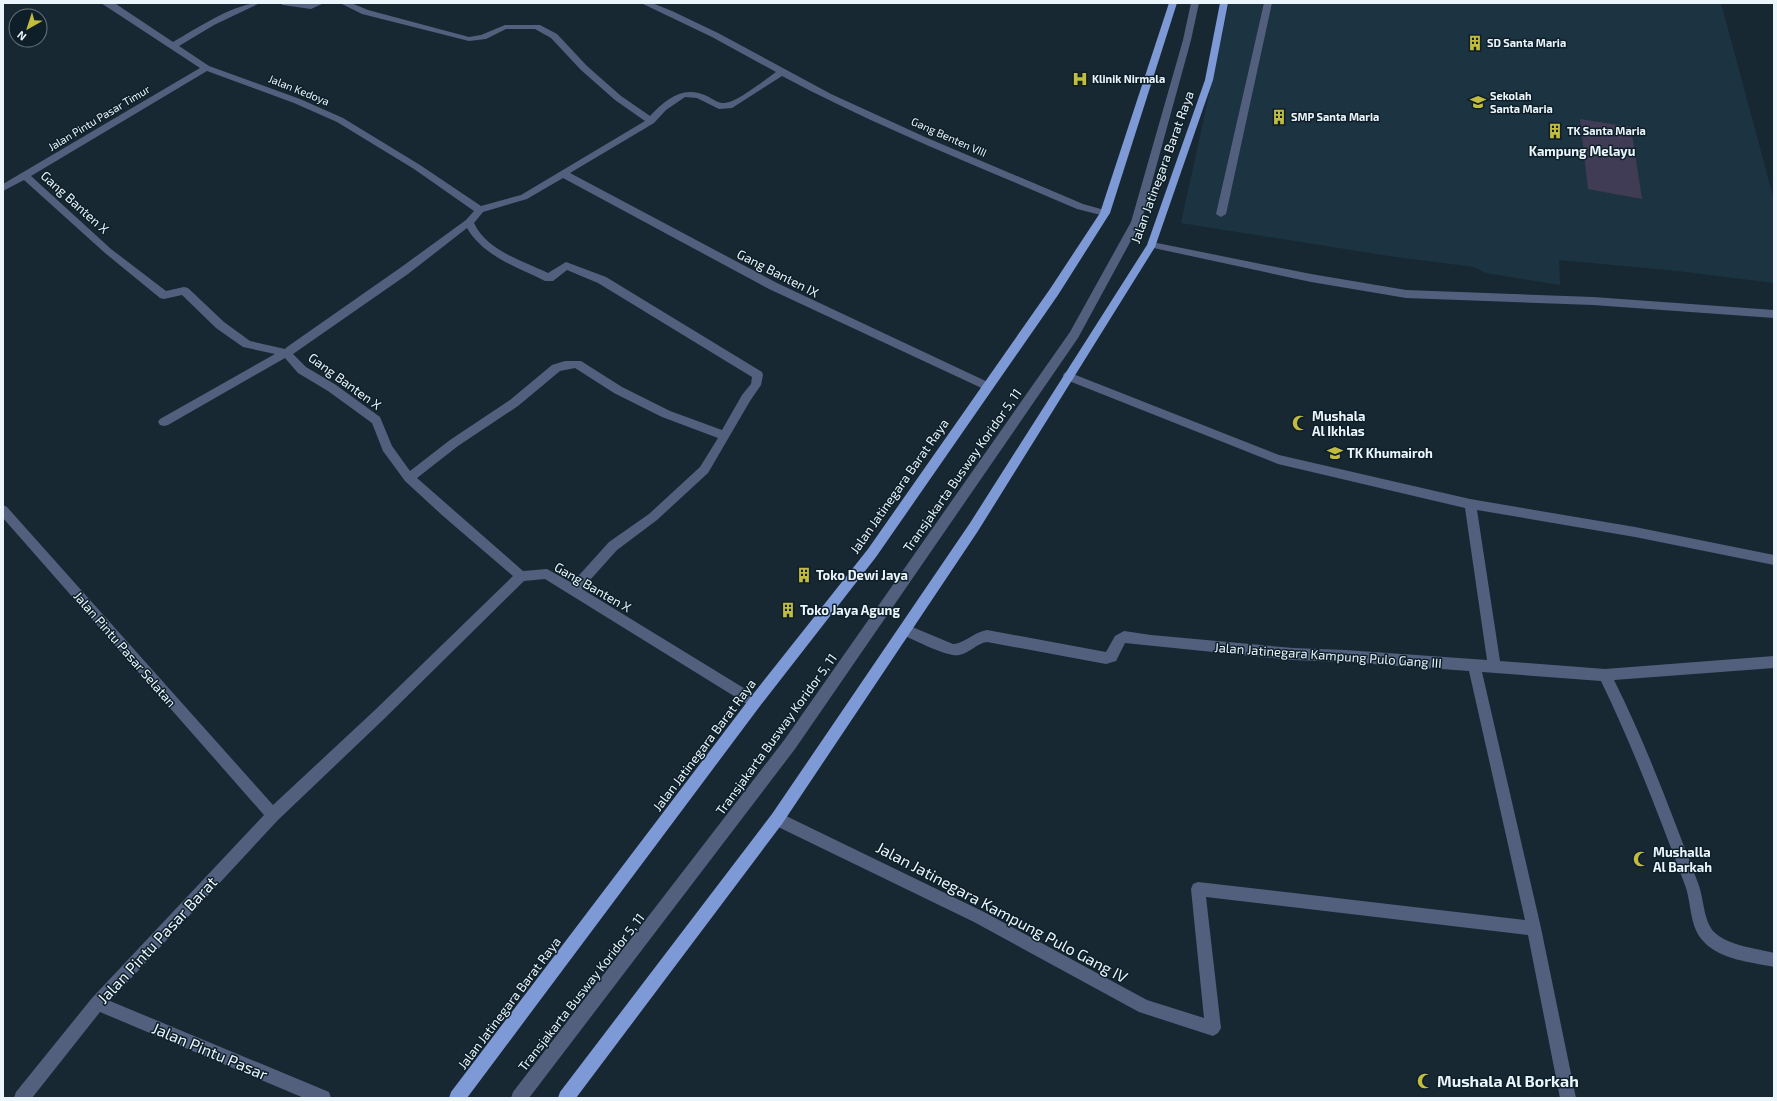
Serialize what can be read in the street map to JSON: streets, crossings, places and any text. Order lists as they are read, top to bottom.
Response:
{
  "streets": {
    "main road": ["Jalan Jatinegara Barat Raya"],
    "street": [
      "Jalan Kedoya",
      "Jalan Pintu Pasar Timur",
      "Gang Benten VIII",
      "Gang Banten X",
      "Gang Banten IX",
      "Transjakarta Busway Koridor 5, 11",
      "Jalan Pintu Pasar Selatan",
      "Jalan Jatinegara Kampung Pulo Gang III",
      "Jalan Jatinegara Kampung Pulo Gang IV",
      "Jalan Pintu Pasar Barat",
      "Jalan Pintu Pasar"
    ]
  },
  "crossings": [
    ["Jalan Kedoya", "Jalan Pintu Pasar Timur"],
    ["Jalan Pintu Pasar Timur", "Gang Banten X"],
    ["Gang Benten VIII", "Jalan Jatinegara Barat Raya"],
    ["Jalan Jatinegara Barat Raya", "Gang Banten X"],
    ["Jalan Jatinegara Barat Raya", "Gang Banten IX"],
    ["Jalan Jatinegara Barat Raya", "Jalan Jatinegara Kampung Pulo Gang III"],
    ["Jalan Jatinegara Barat Raya", "Jalan Jatinegara Kampung Pulo Gang IV"],
    ["Gang Banten X", "Jalan Pintu Pasar Barat"],
    ["Jalan Pintu Pasar Selatan", "Jalan Pintu Pasar Barat"],
    ["Jalan Pintu Pasar Barat", "Jalan Pintu Pasar"]
  ],
  "districts": ["Kampung Melayu"],
  "places": {
    "building": [
      "SD Santa Maria",
      "SMP Santa Maria",
      "TK Santa Maria",
      "Toko Dewi Jaya",
      "Toko Jaya Agung"
    ],
    "hospital": ["Klinik Nirmala"],
    "school or university": ["Sekolah Santa Maria", "TK Khumairoh"],
    "mosque": ["Mushala Al Ikhlas", "Mushalla Al Barkah", "Mushala Al Borkah"]
  },
  "north": "bottom left"
}
